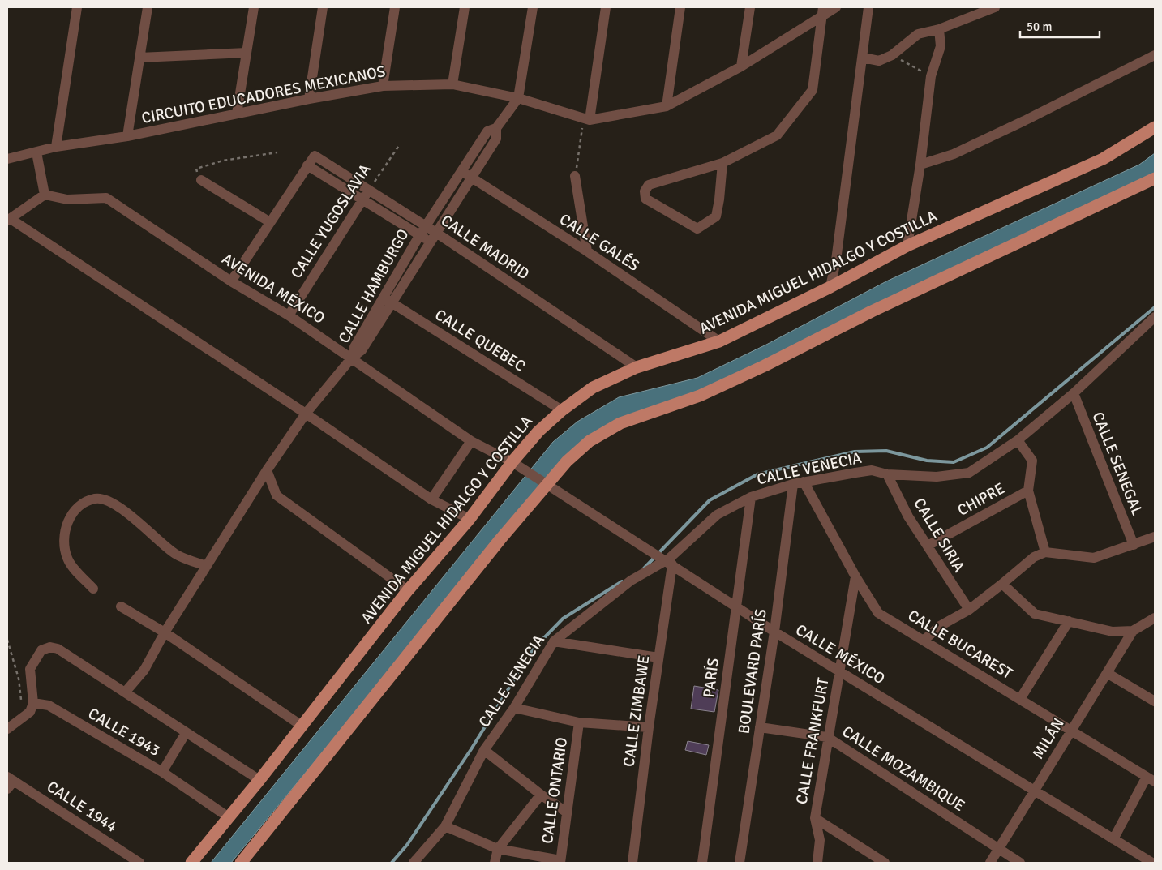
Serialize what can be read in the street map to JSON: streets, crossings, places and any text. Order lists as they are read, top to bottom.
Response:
{
  "streets": {
    "main road": ["AVENIDA MIGUEL HIDALGO Y COSTILLA"],
    "street": [
      "CIRCUITO EDUCADORES MEXICANOS",
      "CALLE YUGOSLAVIA",
      "CALLE GALÉS",
      "CALLE MADRID",
      "CALLE HAMBURGO",
      "AVENIDA MÉXICO",
      "CALLE QUEBEC",
      "CALLE SENEGAL",
      "CALLE VENECIA",
      "CHIPRE",
      "CALLE SIRIA",
      "CALLE BUCAREST",
      "CALLE MÉXICO",
      "BOULEVARD PARÍS",
      "PARÍS",
      "CALLE ZIMBAWE",
      "CALLE 1943",
      "MILÁN",
      "CALLE FRANKFURT",
      "CALLE MOZAMBIQUE",
      "CALLE ONTARIO",
      "CALLE 1944"
    ]
  },
  "crossings": [
    ["CIRCUITO EDUCADORES MEXICANOS", "CALLE HAMBURGO"],
    ["CALLE YUGOSLAVIA", "CALLE MADRID"],
    ["CALLE YUGOSLAVIA", "AVENIDA MÉXICO"],
    ["CALLE GALÉS", "AVENIDA MIGUEL HIDALGO Y COSTILLA"],
    ["CALLE GALÉS", "CALLE HAMBURGO"],
    ["CALLE MADRID", "AVENIDA MIGUEL HIDALGO Y COSTILLA"],
    ["CALLE MADRID", "CALLE HAMBURGO"],
    ["AVENIDA MIGUEL HIDALGO Y COSTILLA", "AVENIDA MÉXICO"],
    ["AVENIDA MIGUEL HIDALGO Y COSTILLA", "CALLE QUEBEC"],
    ["AVENIDA MIGUEL HIDALGO Y COSTILLA", "CALLE MÉXICO"],
    ["AVENIDA MIGUEL HIDALGO Y COSTILLA", "CALLE 1943"],
    ["CALLE HAMBURGO", "AVENIDA MÉXICO"],
    ["CALLE HAMBURGO", "CALLE QUEBEC"],
    ["AVENIDA MÉXICO", "CALLE MÉXICO"],
    ["CALLE SENEGAL", "CALLE VENECIA"],
    ["CALLE VENECIA", "CALLE SIRIA"],
    ["CALLE VENECIA", "CALLE BUCAREST"],
    ["CALLE VENECIA", "CALLE MÉXICO"],
    ["CALLE VENECIA", "BOULEVARD PARÍS"],
    ["CALLE VENECIA", "PARÍS"],
    ["CALLE VENECIA", "CALLE ZIMBAWE"],
    ["CHIPRE", "CALLE SIRIA"],
    ["CALLE BUCAREST", "BOULEVARD PARÍS"],
    ["CALLE BUCAREST", "MILÁN"],
    ["CALLE BUCAREST", "CALLE FRANKFURT"],
    ["CALLE MÉXICO", "BOULEVARD PARÍS"],
    ["CALLE MÉXICO", "PARÍS"],
    ["CALLE MÉXICO", "CALLE ZIMBAWE"],
    ["CALLE MÉXICO", "MILÁN"],
    ["CALLE MÉXICO", "CALLE FRANKFURT"],
    ["BOULEVARD PARÍS", "CALLE MOZAMBIQUE"],
    ["MILÁN", "CALLE MOZAMBIQUE"],
    ["CALLE FRANKFURT", "CALLE MOZAMBIQUE"]
  ],
  "scale_bar": "50 m"
}
